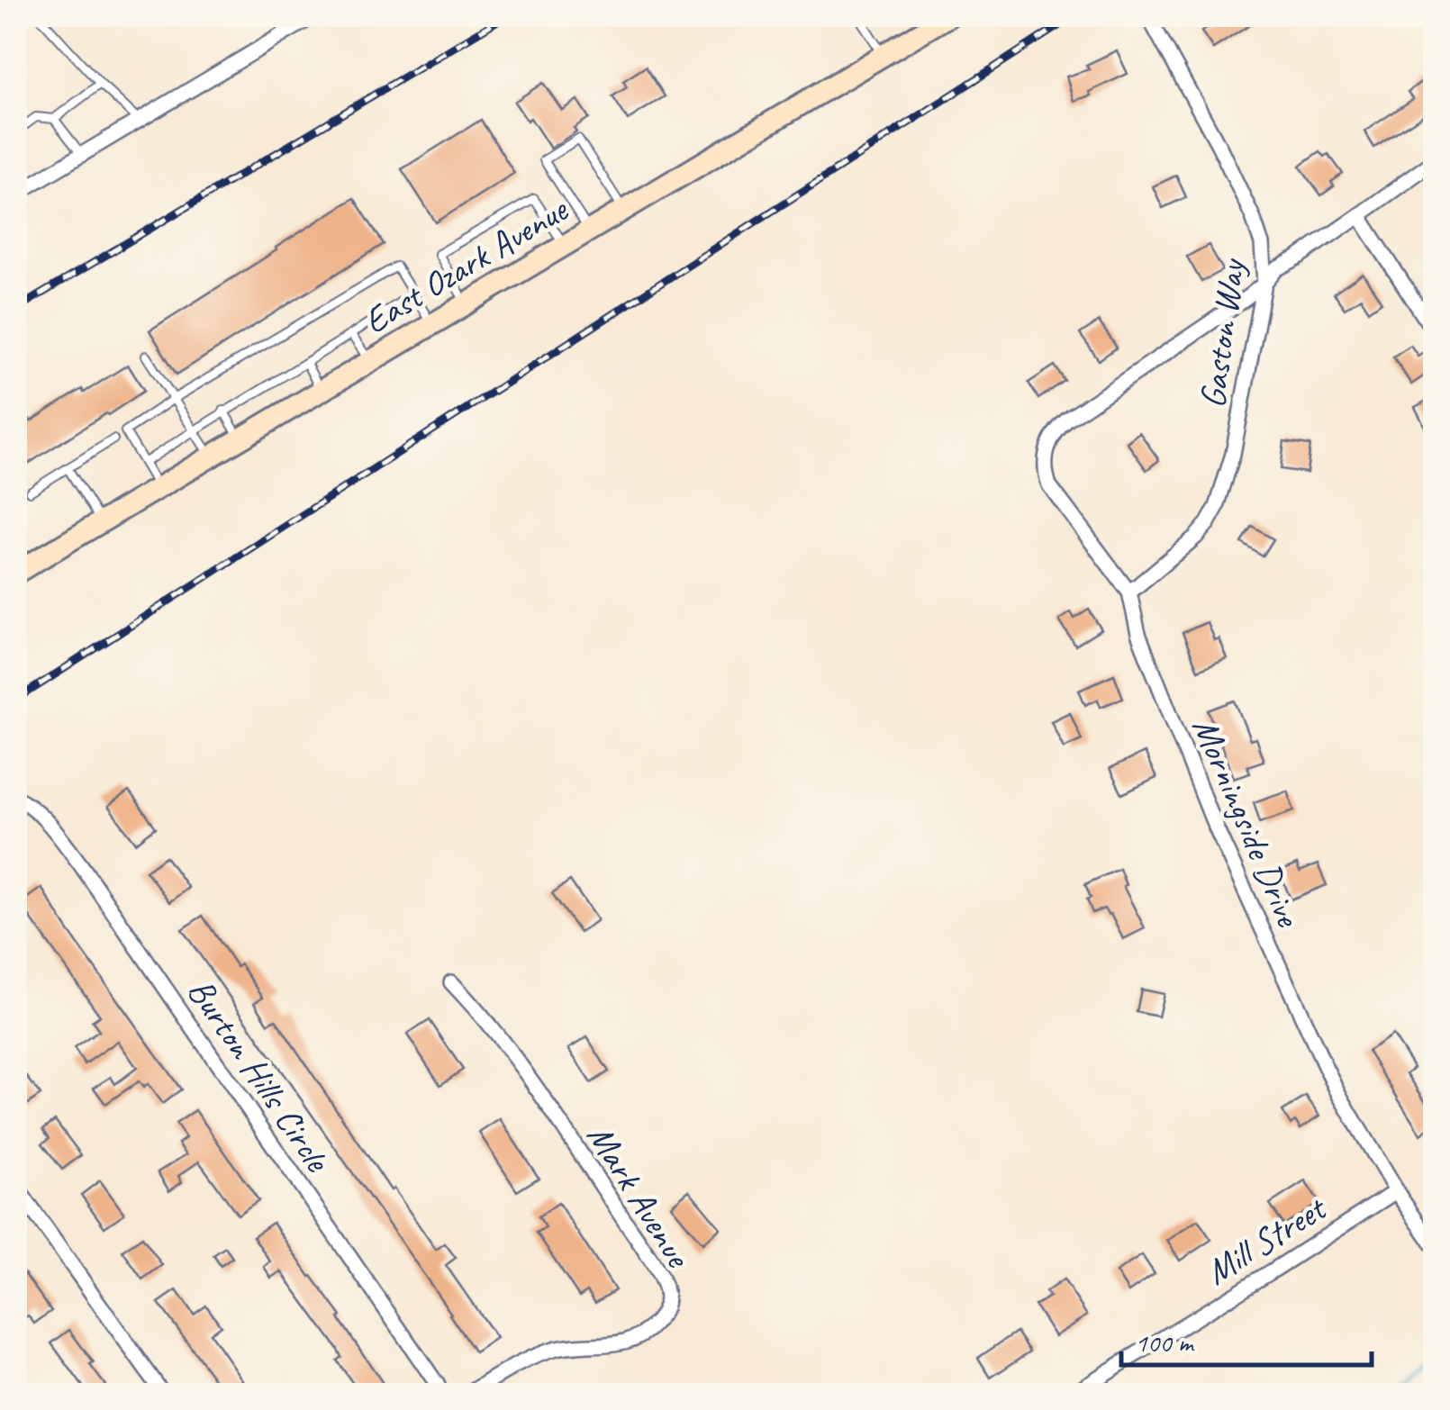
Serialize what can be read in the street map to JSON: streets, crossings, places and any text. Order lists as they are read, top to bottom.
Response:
{
  "streets": {
    "main road": ["East Ozark Avenue"],
    "street": [
      "Gaston Way",
      "Morningside Drive",
      "Burton Hills Circle",
      "Mark Avenue",
      "Mill Street"
    ]
  },
  "crossings": [
    ["Gaston Way", "Morningside Drive"],
    ["Morningside Drive", "Mill Street"]
  ],
  "scale_bar": "100 m"
}
